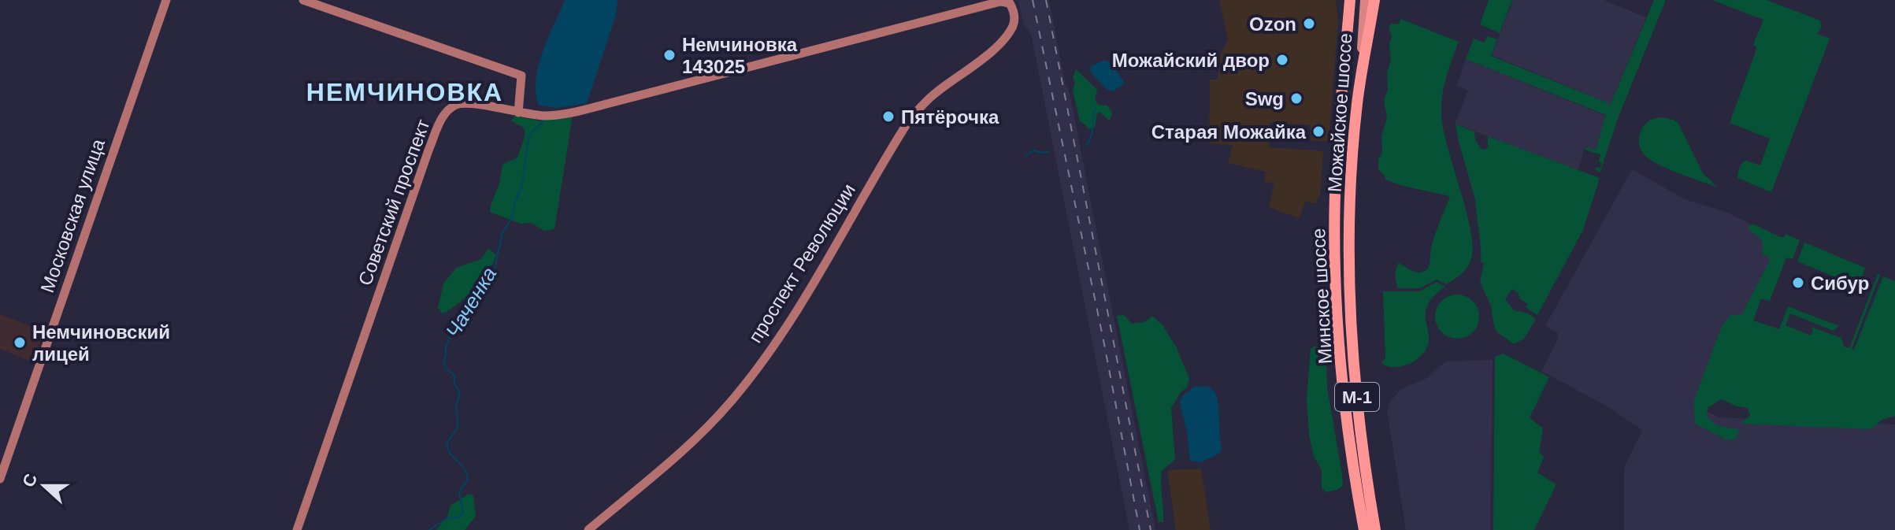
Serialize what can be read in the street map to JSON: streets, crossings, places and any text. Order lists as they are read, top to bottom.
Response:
{
  "streets": {
    "highway": ["Можайское шоссе", "Минское шоссе", "М-1"],
    "street": ["Советский проспект", "Московская улица", "проспект Революции"]
  },
  "crossings": [
    ["Можайское шоссе", "Минское шоссе"],
    ["Можайское шоссе", "М-1"],
    ["Советский проспект", "проспект Революции"]
  ],
  "districts": ["НЕМЧИНОВКА"],
  "water": ["Чаченка"],
  "places": [
    "Ozon",
    "Немчиновка 143025",
    "Можайский двор",
    "Swg",
    "Пятёрочка",
    "Старая Можайка",
    "Сибур",
    "Немчиновский лицей"
  ],
  "north": "left"
}
